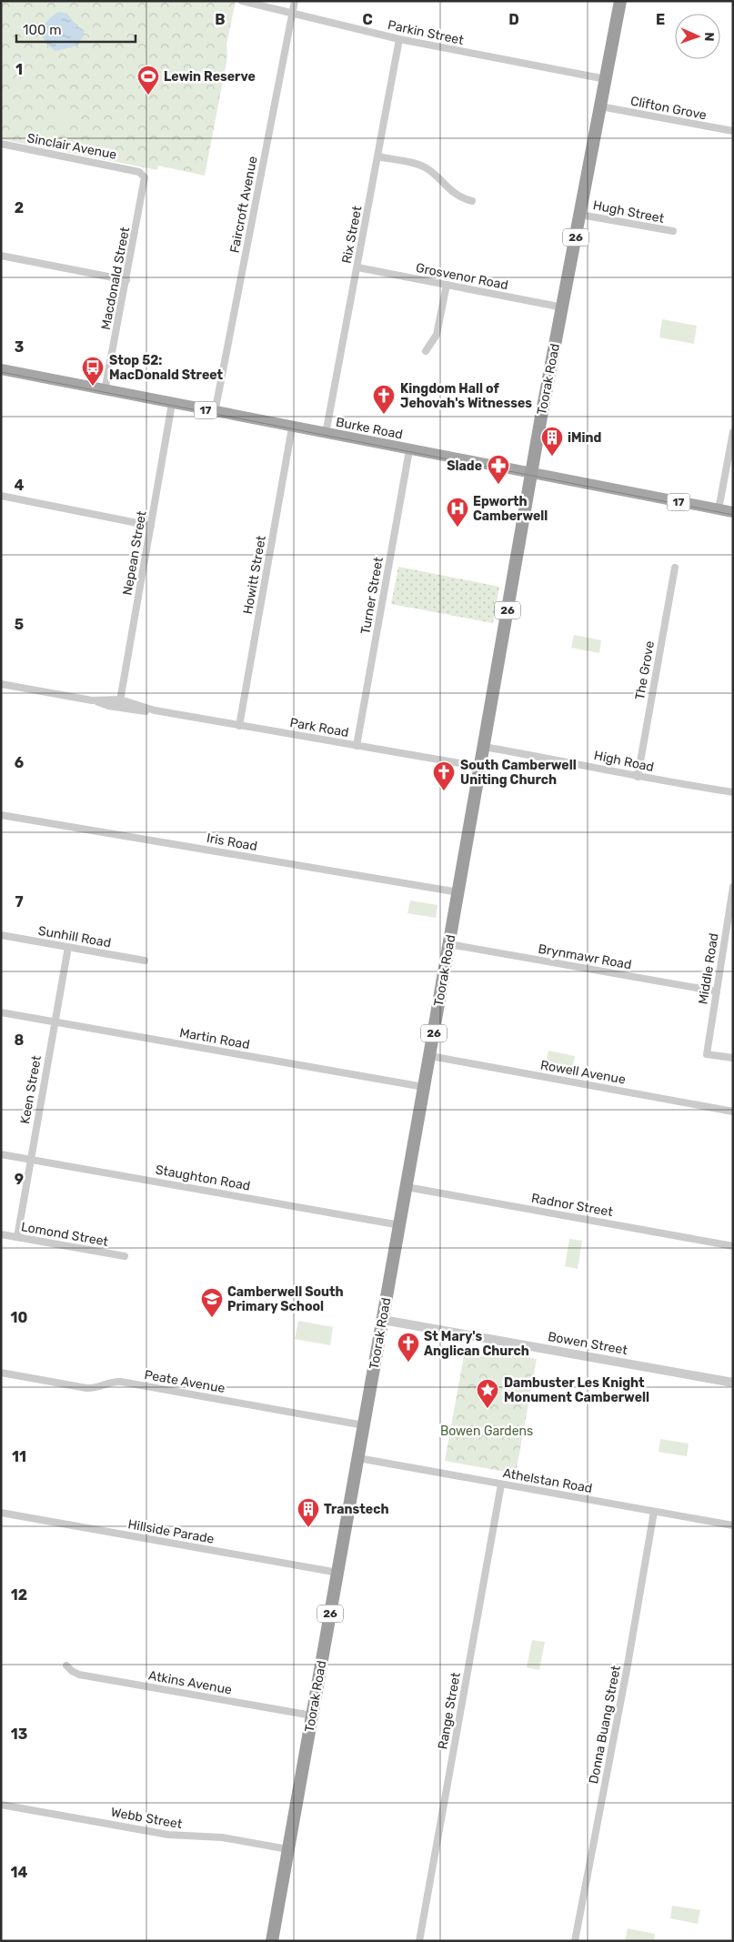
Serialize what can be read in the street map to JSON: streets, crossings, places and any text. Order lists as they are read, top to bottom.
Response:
{
  "streets": {
    "highway": ["26", "Toorak Road"],
    "main road": ["17", "Burke Road"],
    "street": [
      "Parkin Street",
      "Clifton Grove",
      "Sinclair Avenue",
      "Faircroft Avenue",
      "Hugh Street",
      "Rix Street",
      "Grosvenor Road",
      "Macdonald Street",
      "Nepean Street",
      "Howitt Street",
      "Turner Street",
      "The Grove",
      "Park Road",
      "High Road",
      "Iris Road",
      "Sunhill Road",
      "Brynmawr Road",
      "Middle Road",
      "Martin Road",
      "Rowell Avenue",
      "Keen Street",
      "Staughton Road",
      "Radnor Street",
      "Lomond Street",
      "Bowen Street",
      "Peate Avenue",
      "Athelstan Road",
      "Hillside Parade",
      "Atkins Avenue",
      "Range Street",
      "Donna Buang Street",
      "Webb Street"
    ]
  },
  "crossings": [
    ["Parkin Street", "Faircroft Avenue"],
    ["Parkin Street", "Rix Street"],
    ["Parkin Street", "Toorak Road"],
    ["Clifton Grove", "Toorak Road"],
    ["Sinclair Avenue", "Macdonald Street"],
    ["Faircroft Avenue", "Burke Road"],
    ["Hugh Street", "Toorak Road"],
    ["Rix Street", "Grosvenor Road"],
    ["Rix Street", "Burke Road"],
    ["Grosvenor Road", "Toorak Road"],
    ["Macdonald Street", "Burke Road"],
    ["Toorak Road", "Burke Road"],
    ["Toorak Road", "Park Road"],
    ["Toorak Road", "High Road"],
    ["Toorak Road", "Iris Road"],
    ["Toorak Road", "Brynmawr Road"],
    ["Toorak Road", "Martin Road"],
    ["Toorak Road", "Rowell Avenue"],
    ["Toorak Road", "Staughton Road"],
    ["Toorak Road", "Radnor Street"],
    ["Toorak Road", "Bowen Street"],
    ["Toorak Road", "Peate Avenue"],
    ["Toorak Road", "Athelstan Road"],
    ["Toorak Road", "Hillside Parade"],
    ["Toorak Road", "Atkins Avenue"],
    ["Toorak Road", "Webb Street"],
    ["Burke Road", "Nepean Street"],
    ["Burke Road", "Howitt Street"],
    ["Burke Road", "Turner Street"],
    ["Nepean Street", "Park Road"],
    ["Howitt Street", "Park Road"],
    ["Turner Street", "Park Road"],
    ["The Grove", "High Road"],
    ["Sunhill Road", "Keen Street"],
    ["Brynmawr Road", "Middle Road"],
    ["Martin Road", "Keen Street"],
    ["Keen Street", "Staughton Road"],
    ["Keen Street", "Lomond Street"],
    ["Athelstan Road", "Range Street"],
    ["Athelstan Road", "Donna Buang Street"]
  ],
  "parks": ["Bowen Gardens"],
  "places": {
    "sports": ["Lewin Reserve"],
    "bus stop": ["Stop 52: MacDonald Street"],
    "church": ["Kingdom Hall of Jehovah's Witnesses", "South Camberwell Uniting Church", "St Mary's Anglican Church"],
    "building": ["iMind", "Transtech"],
    "pharmacy": ["Slade"],
    "hospital": ["Epworth Camberwell"],
    "school or university": ["Camberwell South Primary School"],
    "place": ["Dambuster Les Knight Monument Camberwell"]
  },
  "scale_bar": "100 m",
  "north": "right",
  "grid": {
    "columns": [
      "B",
      "C",
      "D",
      "E"
    ],
    "rows": [
      "1",
      "2",
      "3",
      "4",
      "5",
      "6",
      "7",
      "8",
      "9",
      "10",
      "11",
      "12",
      "13",
      "14"
    ]
  }
}
